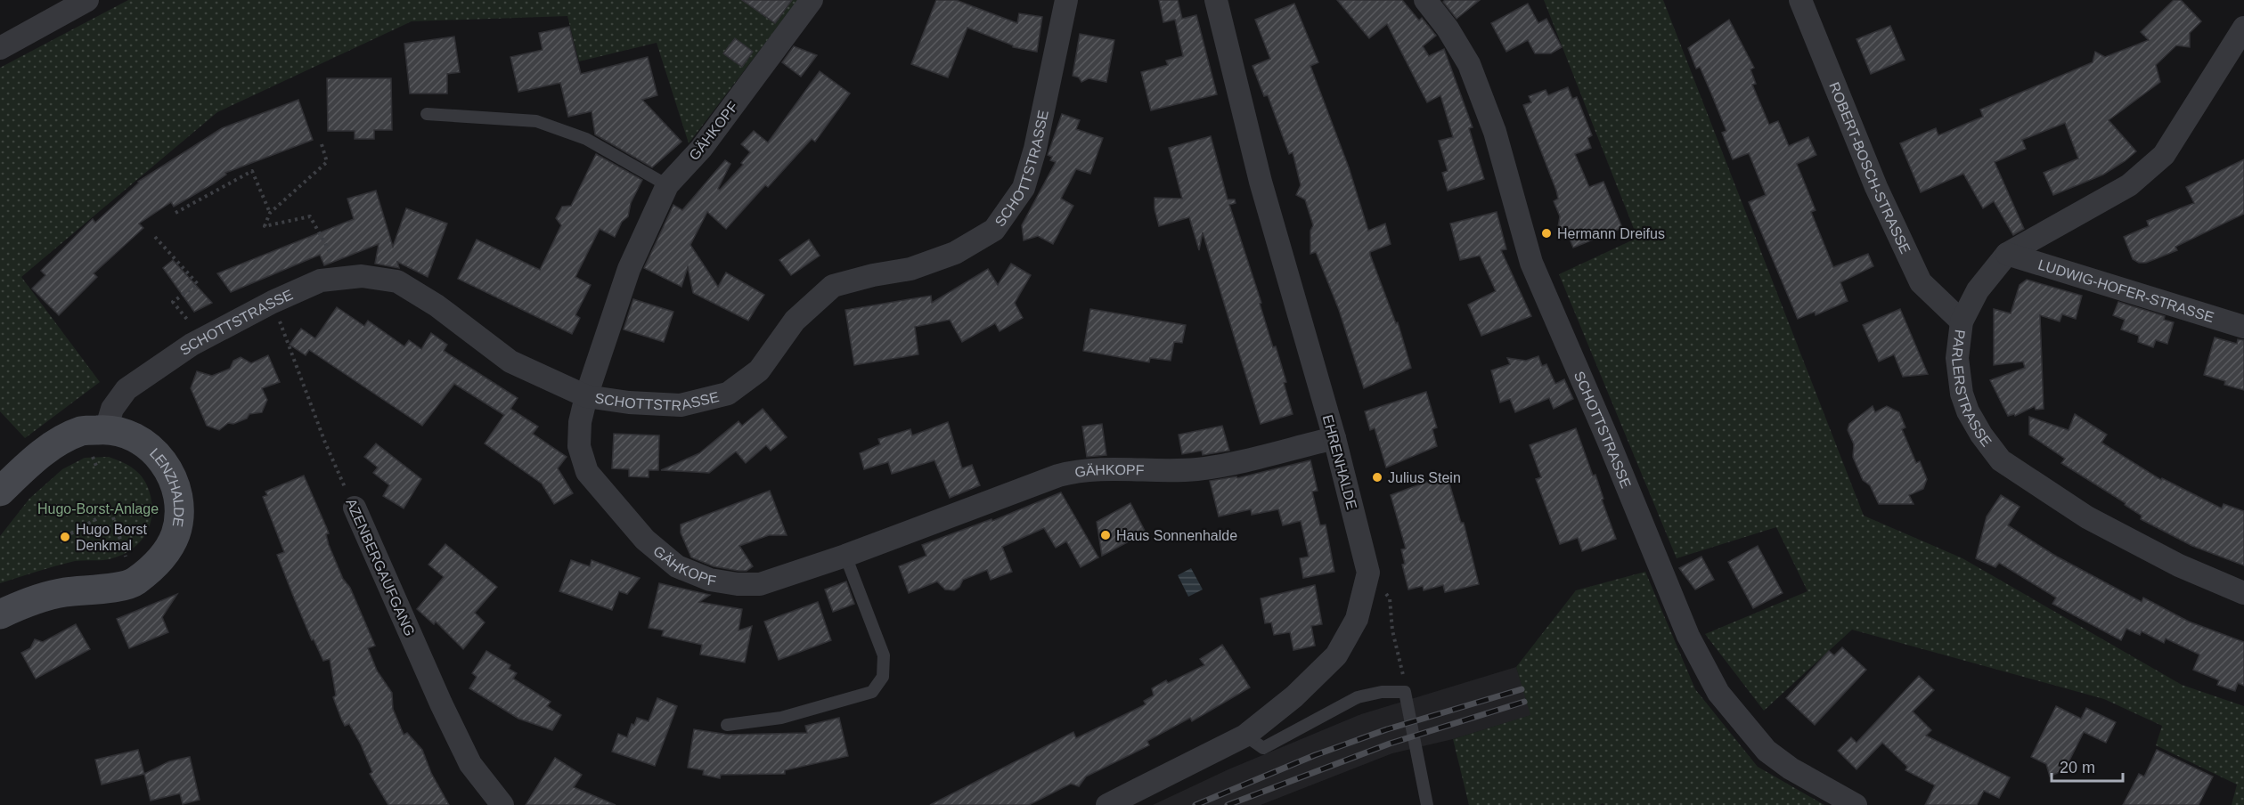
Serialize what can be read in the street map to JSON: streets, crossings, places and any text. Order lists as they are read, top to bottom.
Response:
{
  "streets": {
    "street": [
      "GÄHKOPF",
      "SCHOTTSTRASSE",
      "ROBERT-BOSCH-STRASSE",
      "LUDWIG-HOFER-STRASSE",
      "PARLERSTRASSE",
      "EHRENHALDE",
      "LENZHALDE",
      "AZENBERGAUFGANG"
    ]
  },
  "crossings": [
    ["GÄHKOPF", "SCHOTTSTRASSE"],
    ["GÄHKOPF", "EHRENHALDE"],
    ["SCHOTTSTRASSE", "LENZHALDE"],
    ["ROBERT-BOSCH-STRASSE", "PARLERSTRASSE"],
    ["LUDWIG-HOFER-STRASSE", "PARLERSTRASSE"]
  ],
  "parks": ["Hugo-Borst-Anlage"],
  "places": [
    "Hermann Dreifus",
    "Julius Stein",
    "Haus Sonnenhalde",
    "Hugo Borst Denkmal"
  ],
  "scale_bar": "20 m"
}
